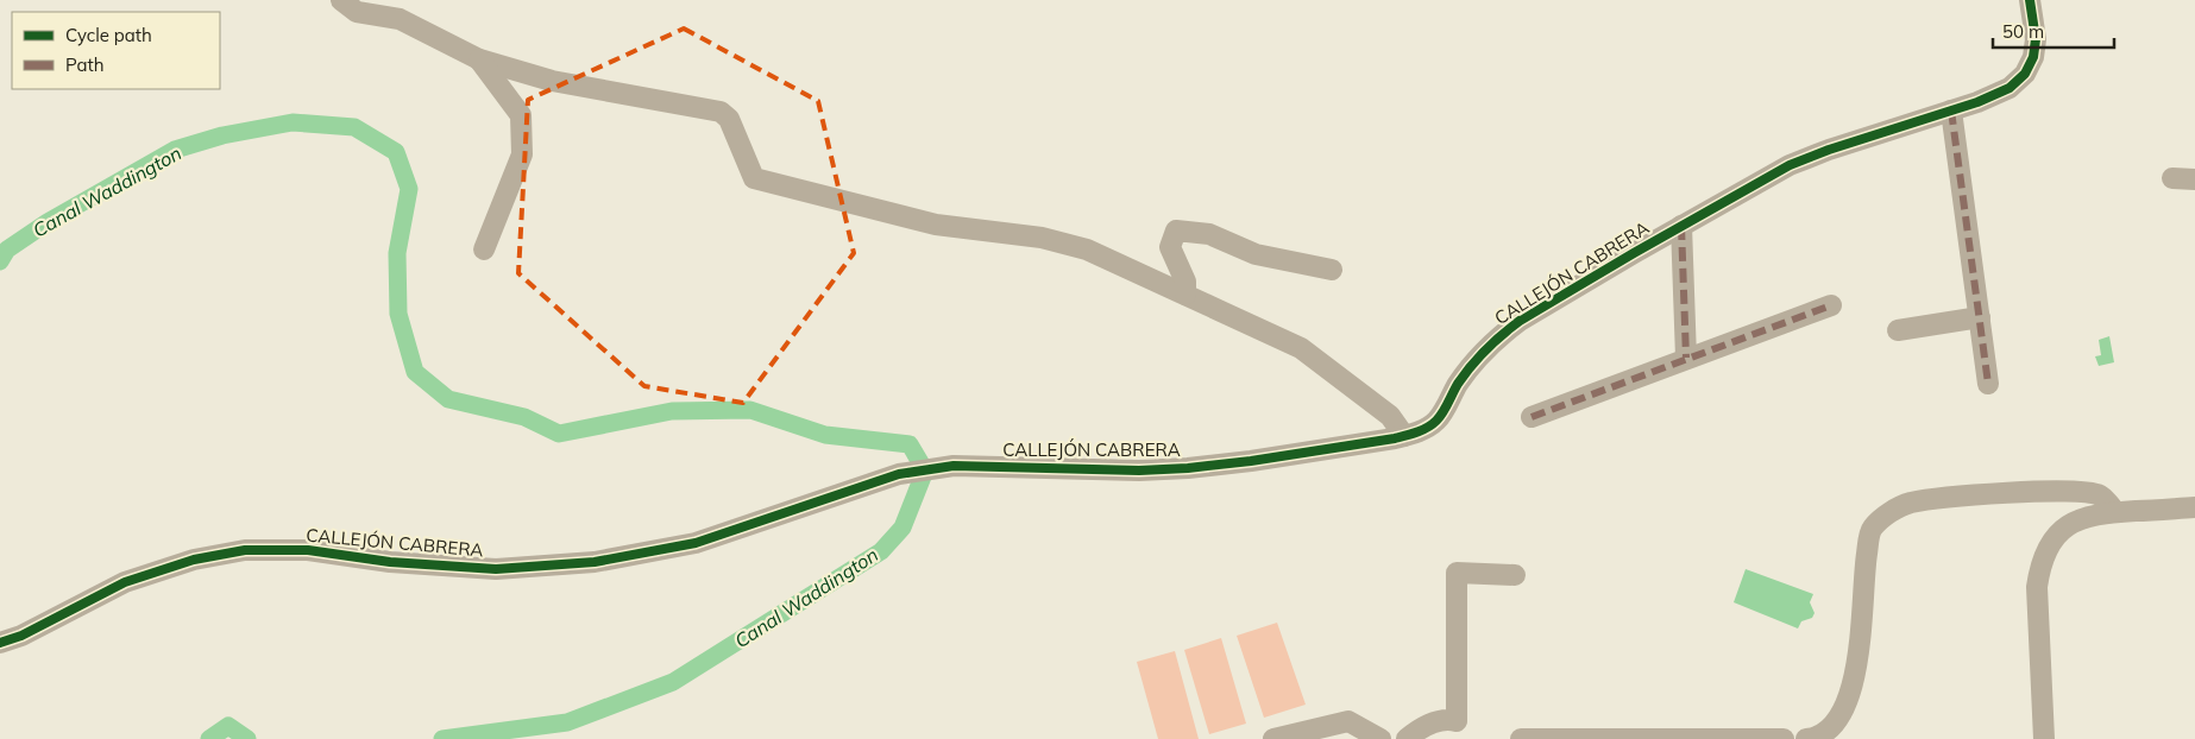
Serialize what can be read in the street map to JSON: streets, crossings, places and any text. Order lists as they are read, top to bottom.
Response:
{
  "streets": {
    "street": ["CALLEJÓN CABRERA"]
  },
  "water": ["Canal Waddington"],
  "legend": ["Cycle path", "Path"],
  "scale_bar": "50 m"
}
